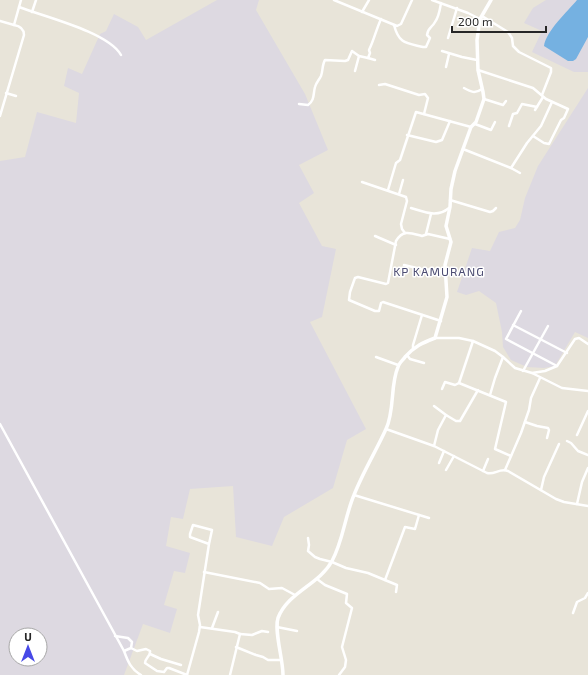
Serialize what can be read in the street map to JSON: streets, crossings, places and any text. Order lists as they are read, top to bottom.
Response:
{
  "districts": ["KP KAMURANG"],
  "scale_bar": "200 m",
  "north": "top"
}
